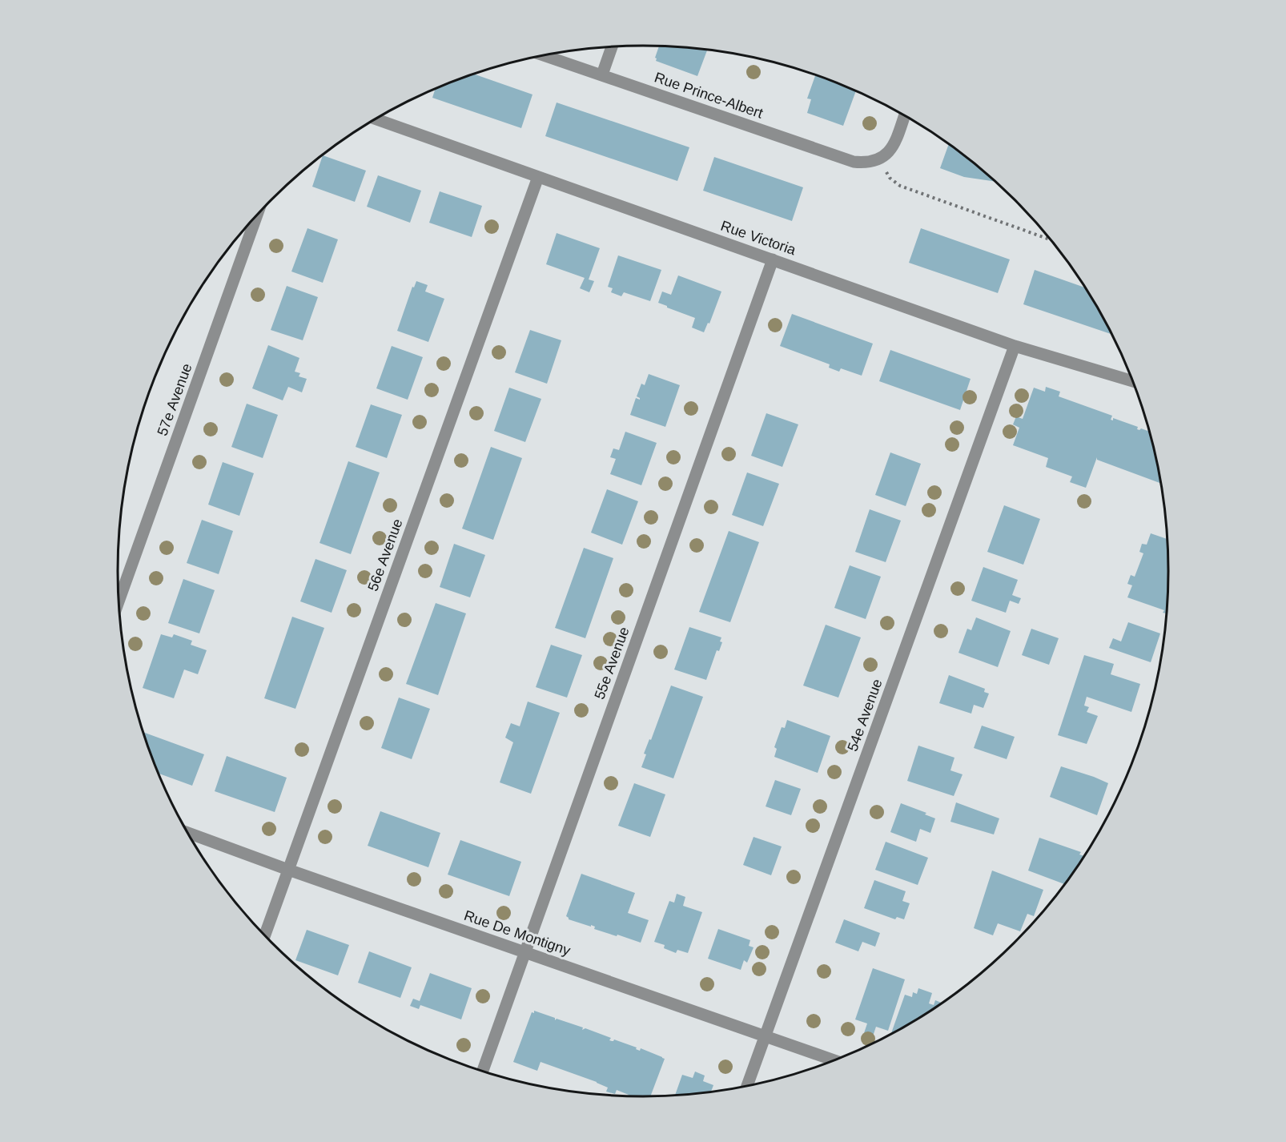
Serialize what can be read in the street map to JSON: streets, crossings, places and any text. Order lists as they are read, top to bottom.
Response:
{
  "streets": {
    "street": [
      "Rue Prince-Albert",
      "Rue Victoria",
      "57e Avenue",
      "56e Avenue",
      "55e Avenue",
      "54e Avenue",
      "Rue De Montigny"
    ]
  },
  "crossings": [
    ["Rue Victoria", "56e Avenue"],
    ["Rue Victoria", "55e Avenue"],
    ["Rue Victoria", "54e Avenue"],
    ["56e Avenue", "Rue De Montigny"],
    ["55e Avenue", "Rue De Montigny"],
    ["54e Avenue", "Rue De Montigny"]
  ]
}
